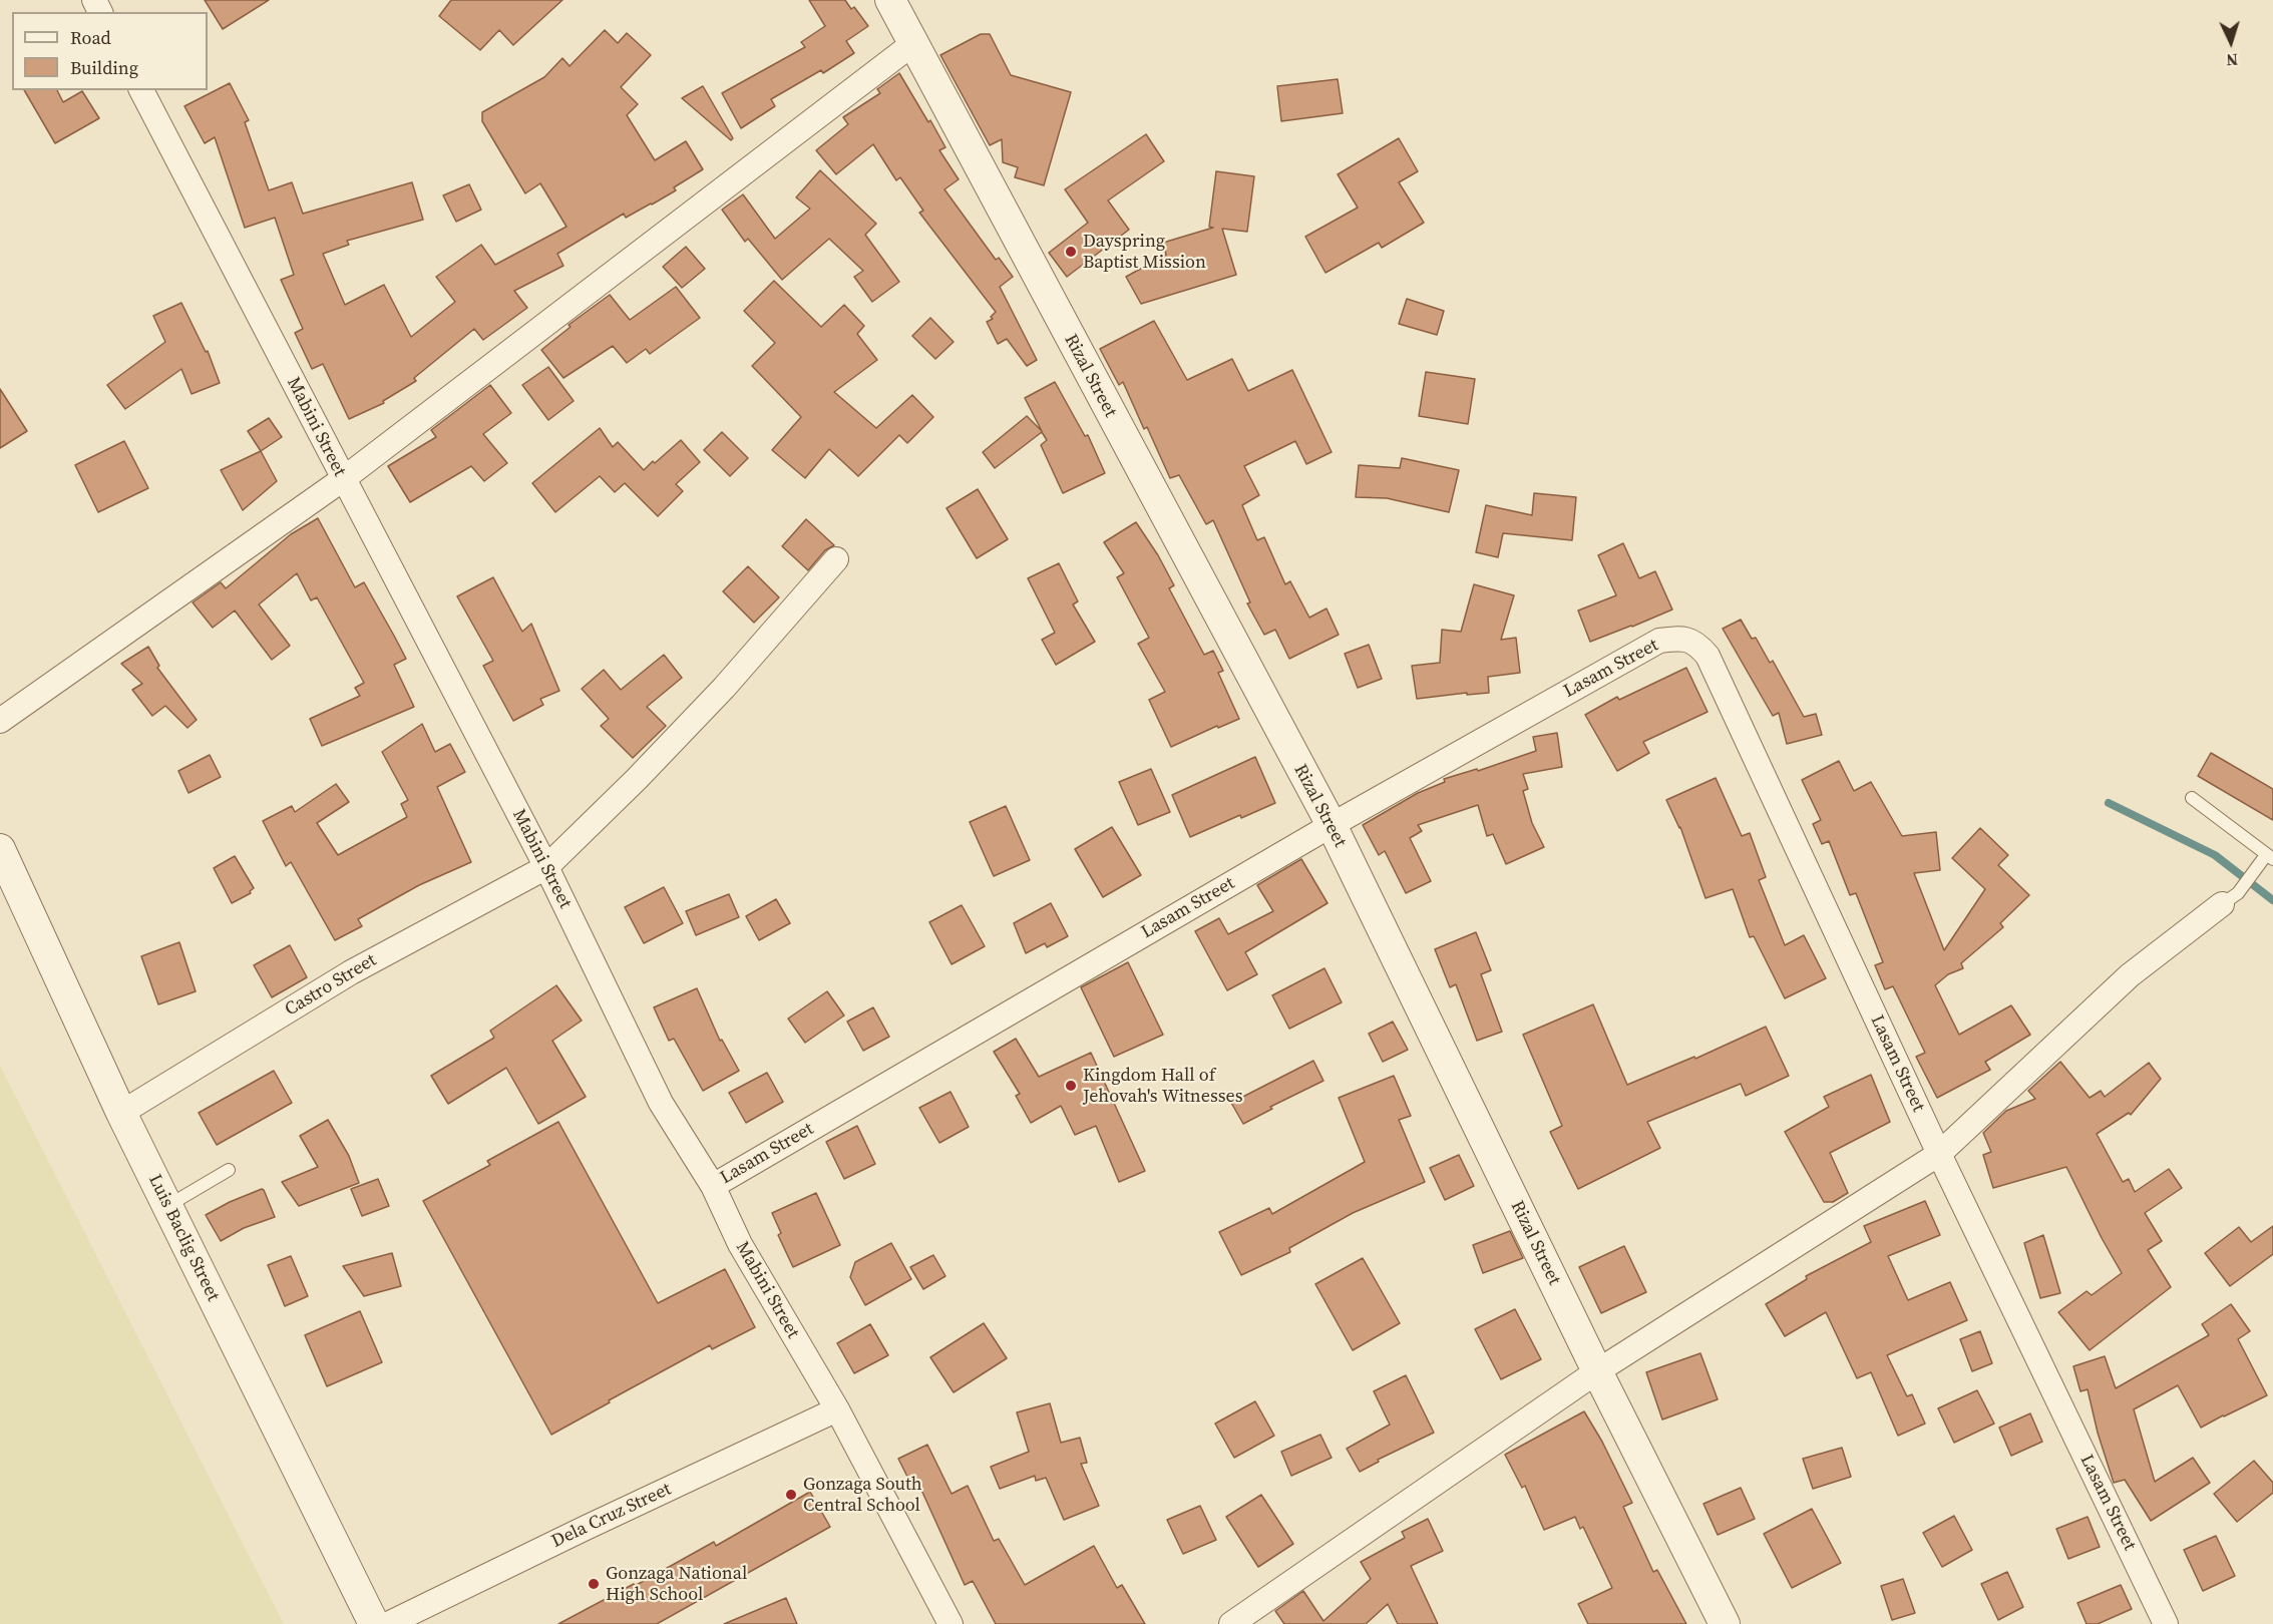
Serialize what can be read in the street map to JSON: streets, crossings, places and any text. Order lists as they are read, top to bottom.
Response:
{
  "streets": {
    "street": [
      "Rizal Street",
      "Mabini Street",
      "Lasam Street",
      "Castro Street",
      "Luis Baclig Street",
      "Dela Cruz Street"
    ]
  },
  "crossings": [
    ["Rizal Street", "Lasam Street"],
    ["Mabini Street", "Lasam Street"],
    ["Mabini Street", "Castro Street"],
    ["Mabini Street", "Dela Cruz Street"],
    ["Castro Street", "Luis Baclig Street"]
  ],
  "places": [
    "Dayspring Baptist Mission",
    "Kingdom Hall of Jehovah's Witnesses",
    "Gonzaga South Central School",
    "Gonzaga National High School"
  ],
  "legend": ["Road", "Building"],
  "north": "bottom"
}
